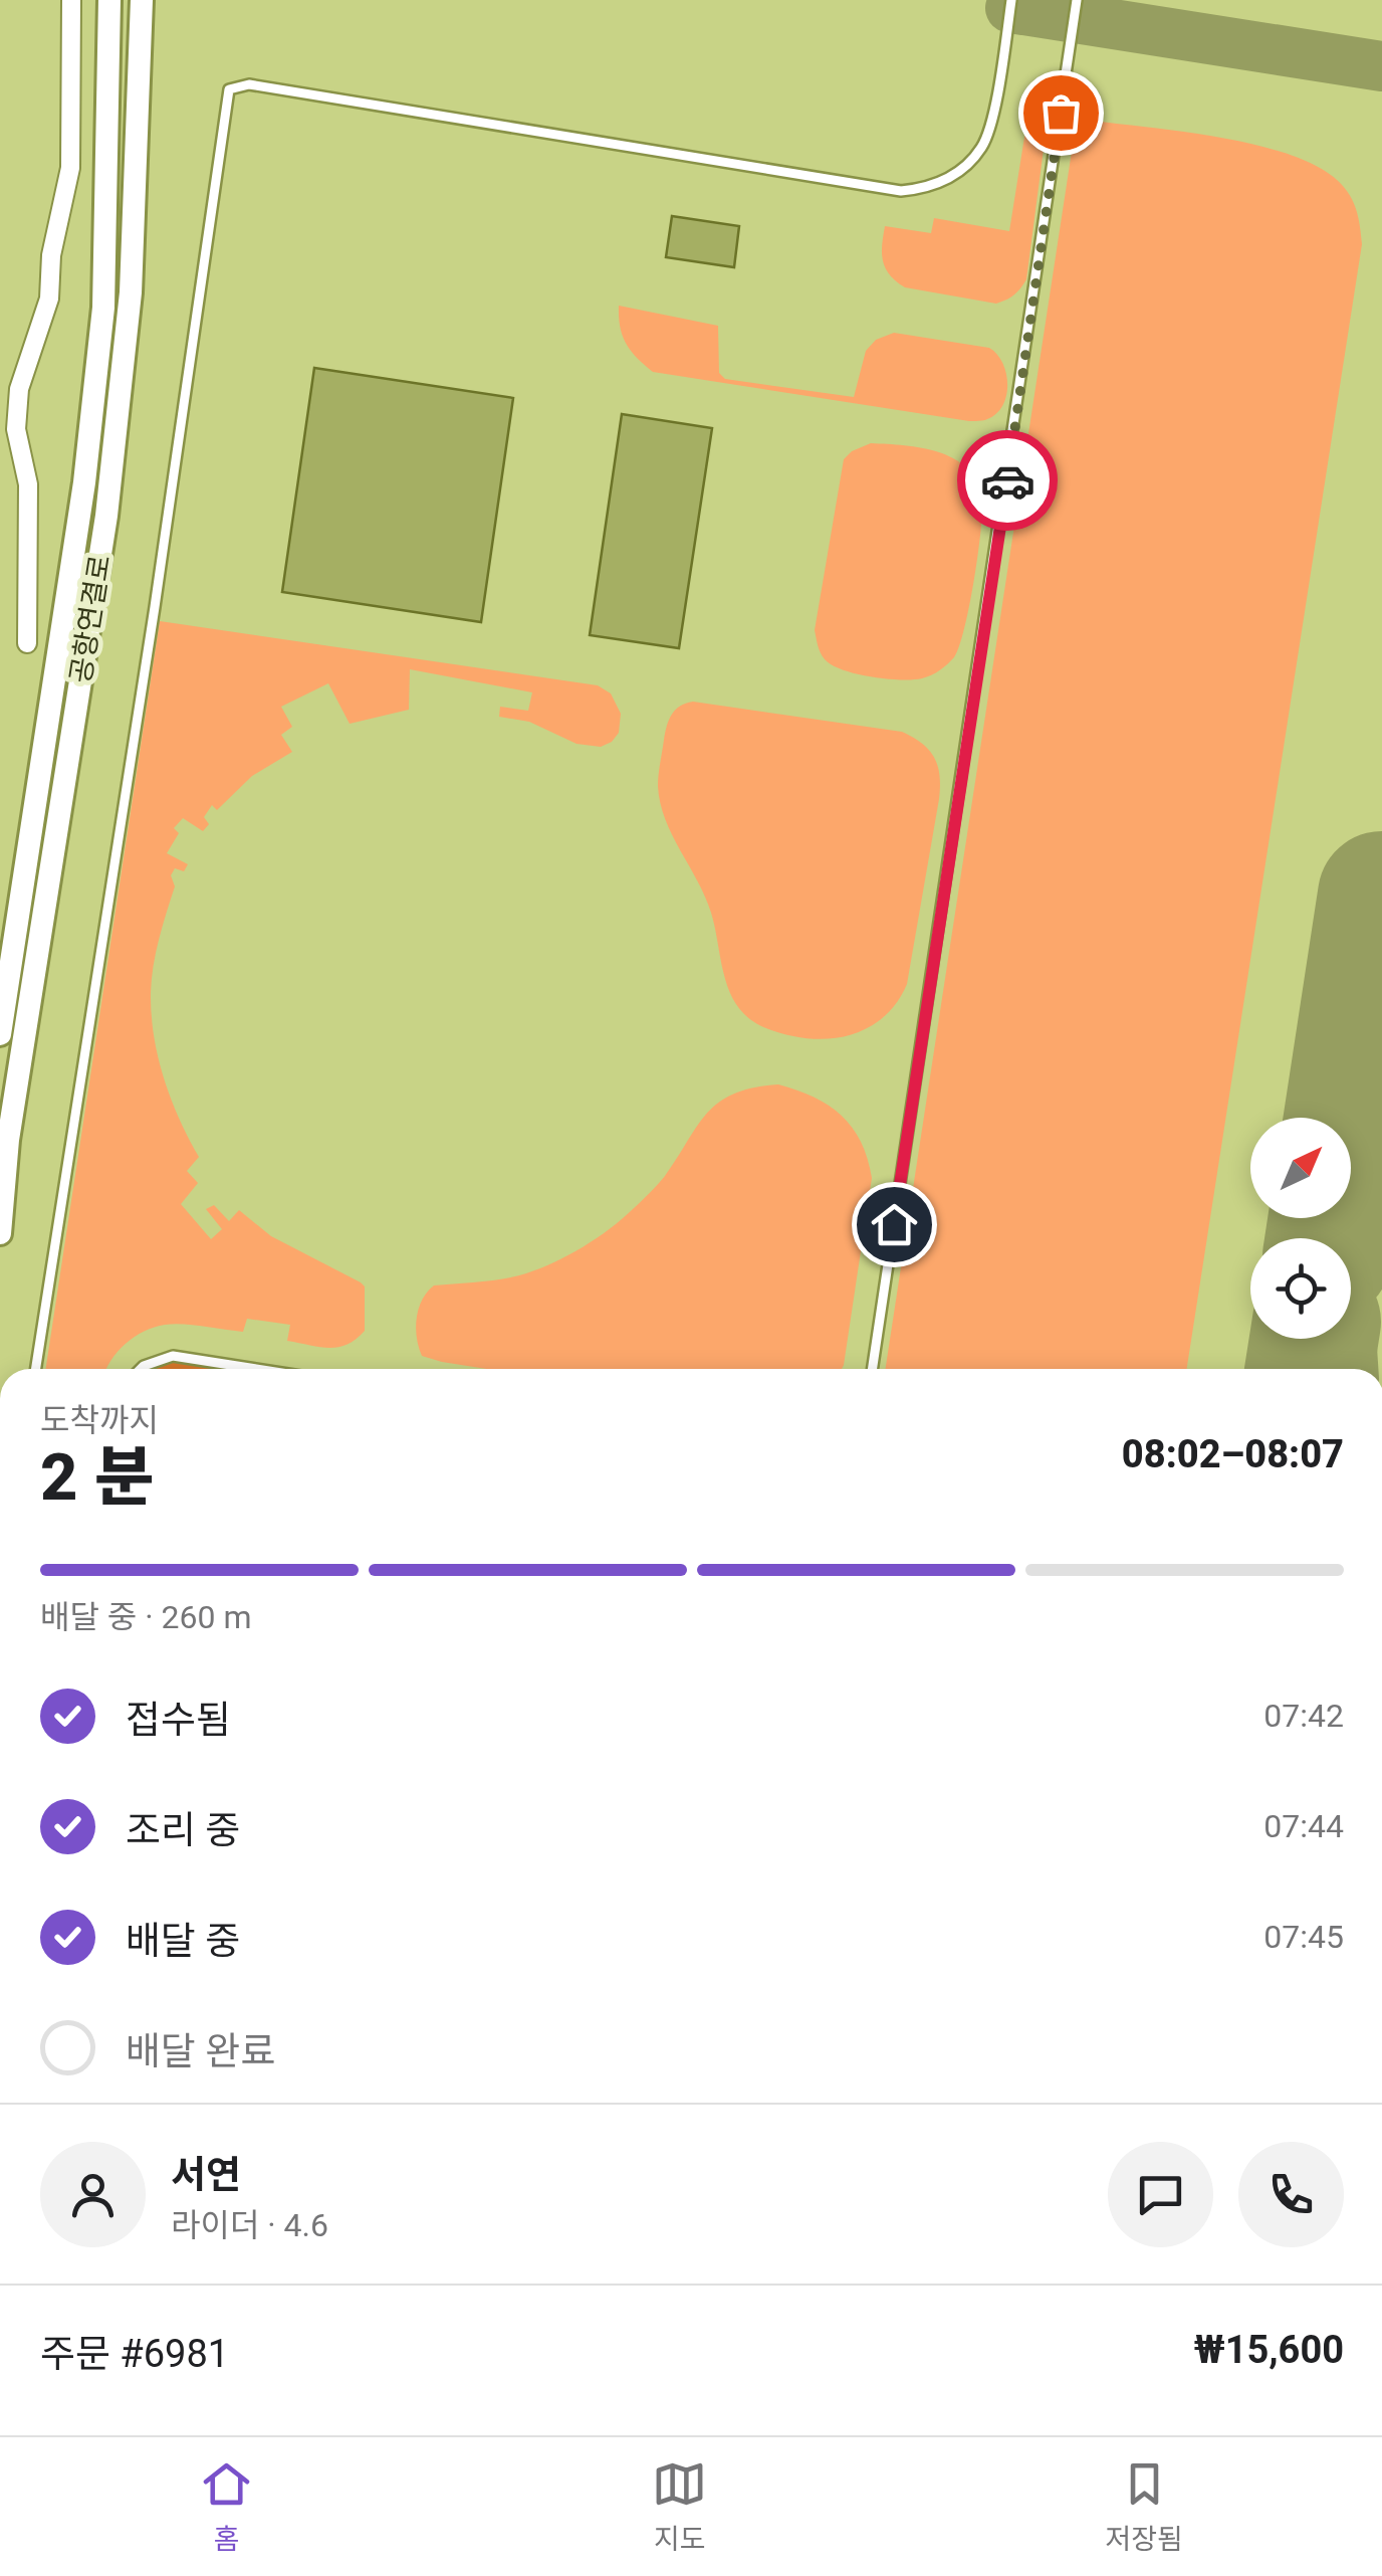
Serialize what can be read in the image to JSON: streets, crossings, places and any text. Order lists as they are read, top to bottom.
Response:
{
  "streets": {
    "street": ["공항연결로"]
  },
  "north": "top right",
  "page": {
    "heading": ["2 분", "도착까지", "08:02–08:07"],
    "panel": [
      "서연",
      "라이더 · 4.6",
      "주문 #6981",
      "₩15,600"
    ],
    "bar": "배달 중 · 260 m",
    "list": [
      ["접수됨", "07:42"],
      ["조리 중", "07:44"],
      ["배달 중", "07:45"],
      "배달 완료"
    ],
    "tabs": ["홈", "지도", "저장됨"]
  }
}
